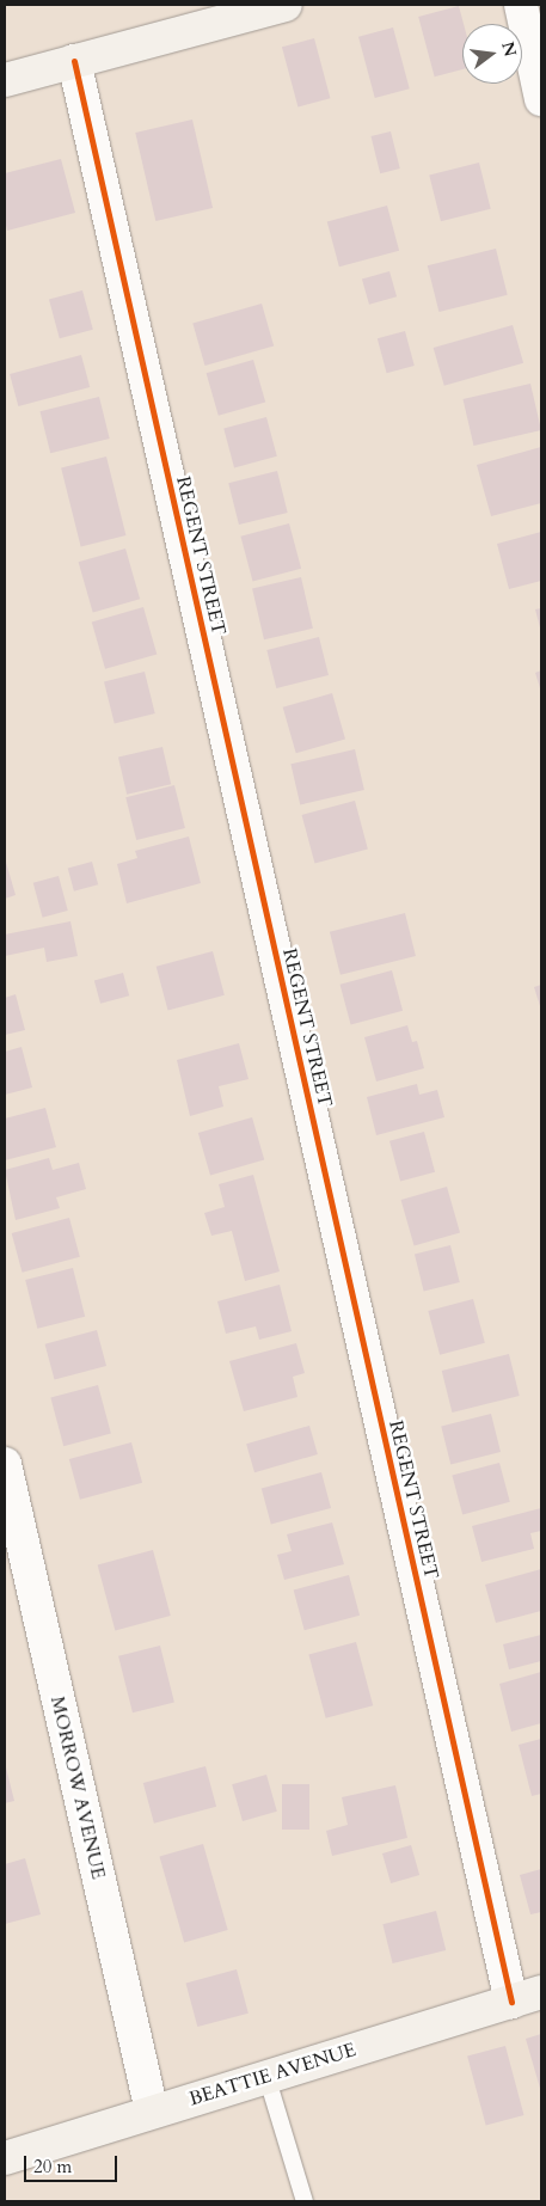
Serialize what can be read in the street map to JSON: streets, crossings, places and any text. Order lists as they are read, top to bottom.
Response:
{
  "streets": {
    "street": ["REGENT STREET", "MORROW AVENUE", "BEATTIE AVENUE"]
  },
  "crossings": [
    ["REGENT STREET", "BEATTIE AVENUE"],
    ["MORROW AVENUE", "BEATTIE AVENUE"]
  ],
  "scale_bar": "20 m",
  "north": "right"
}
